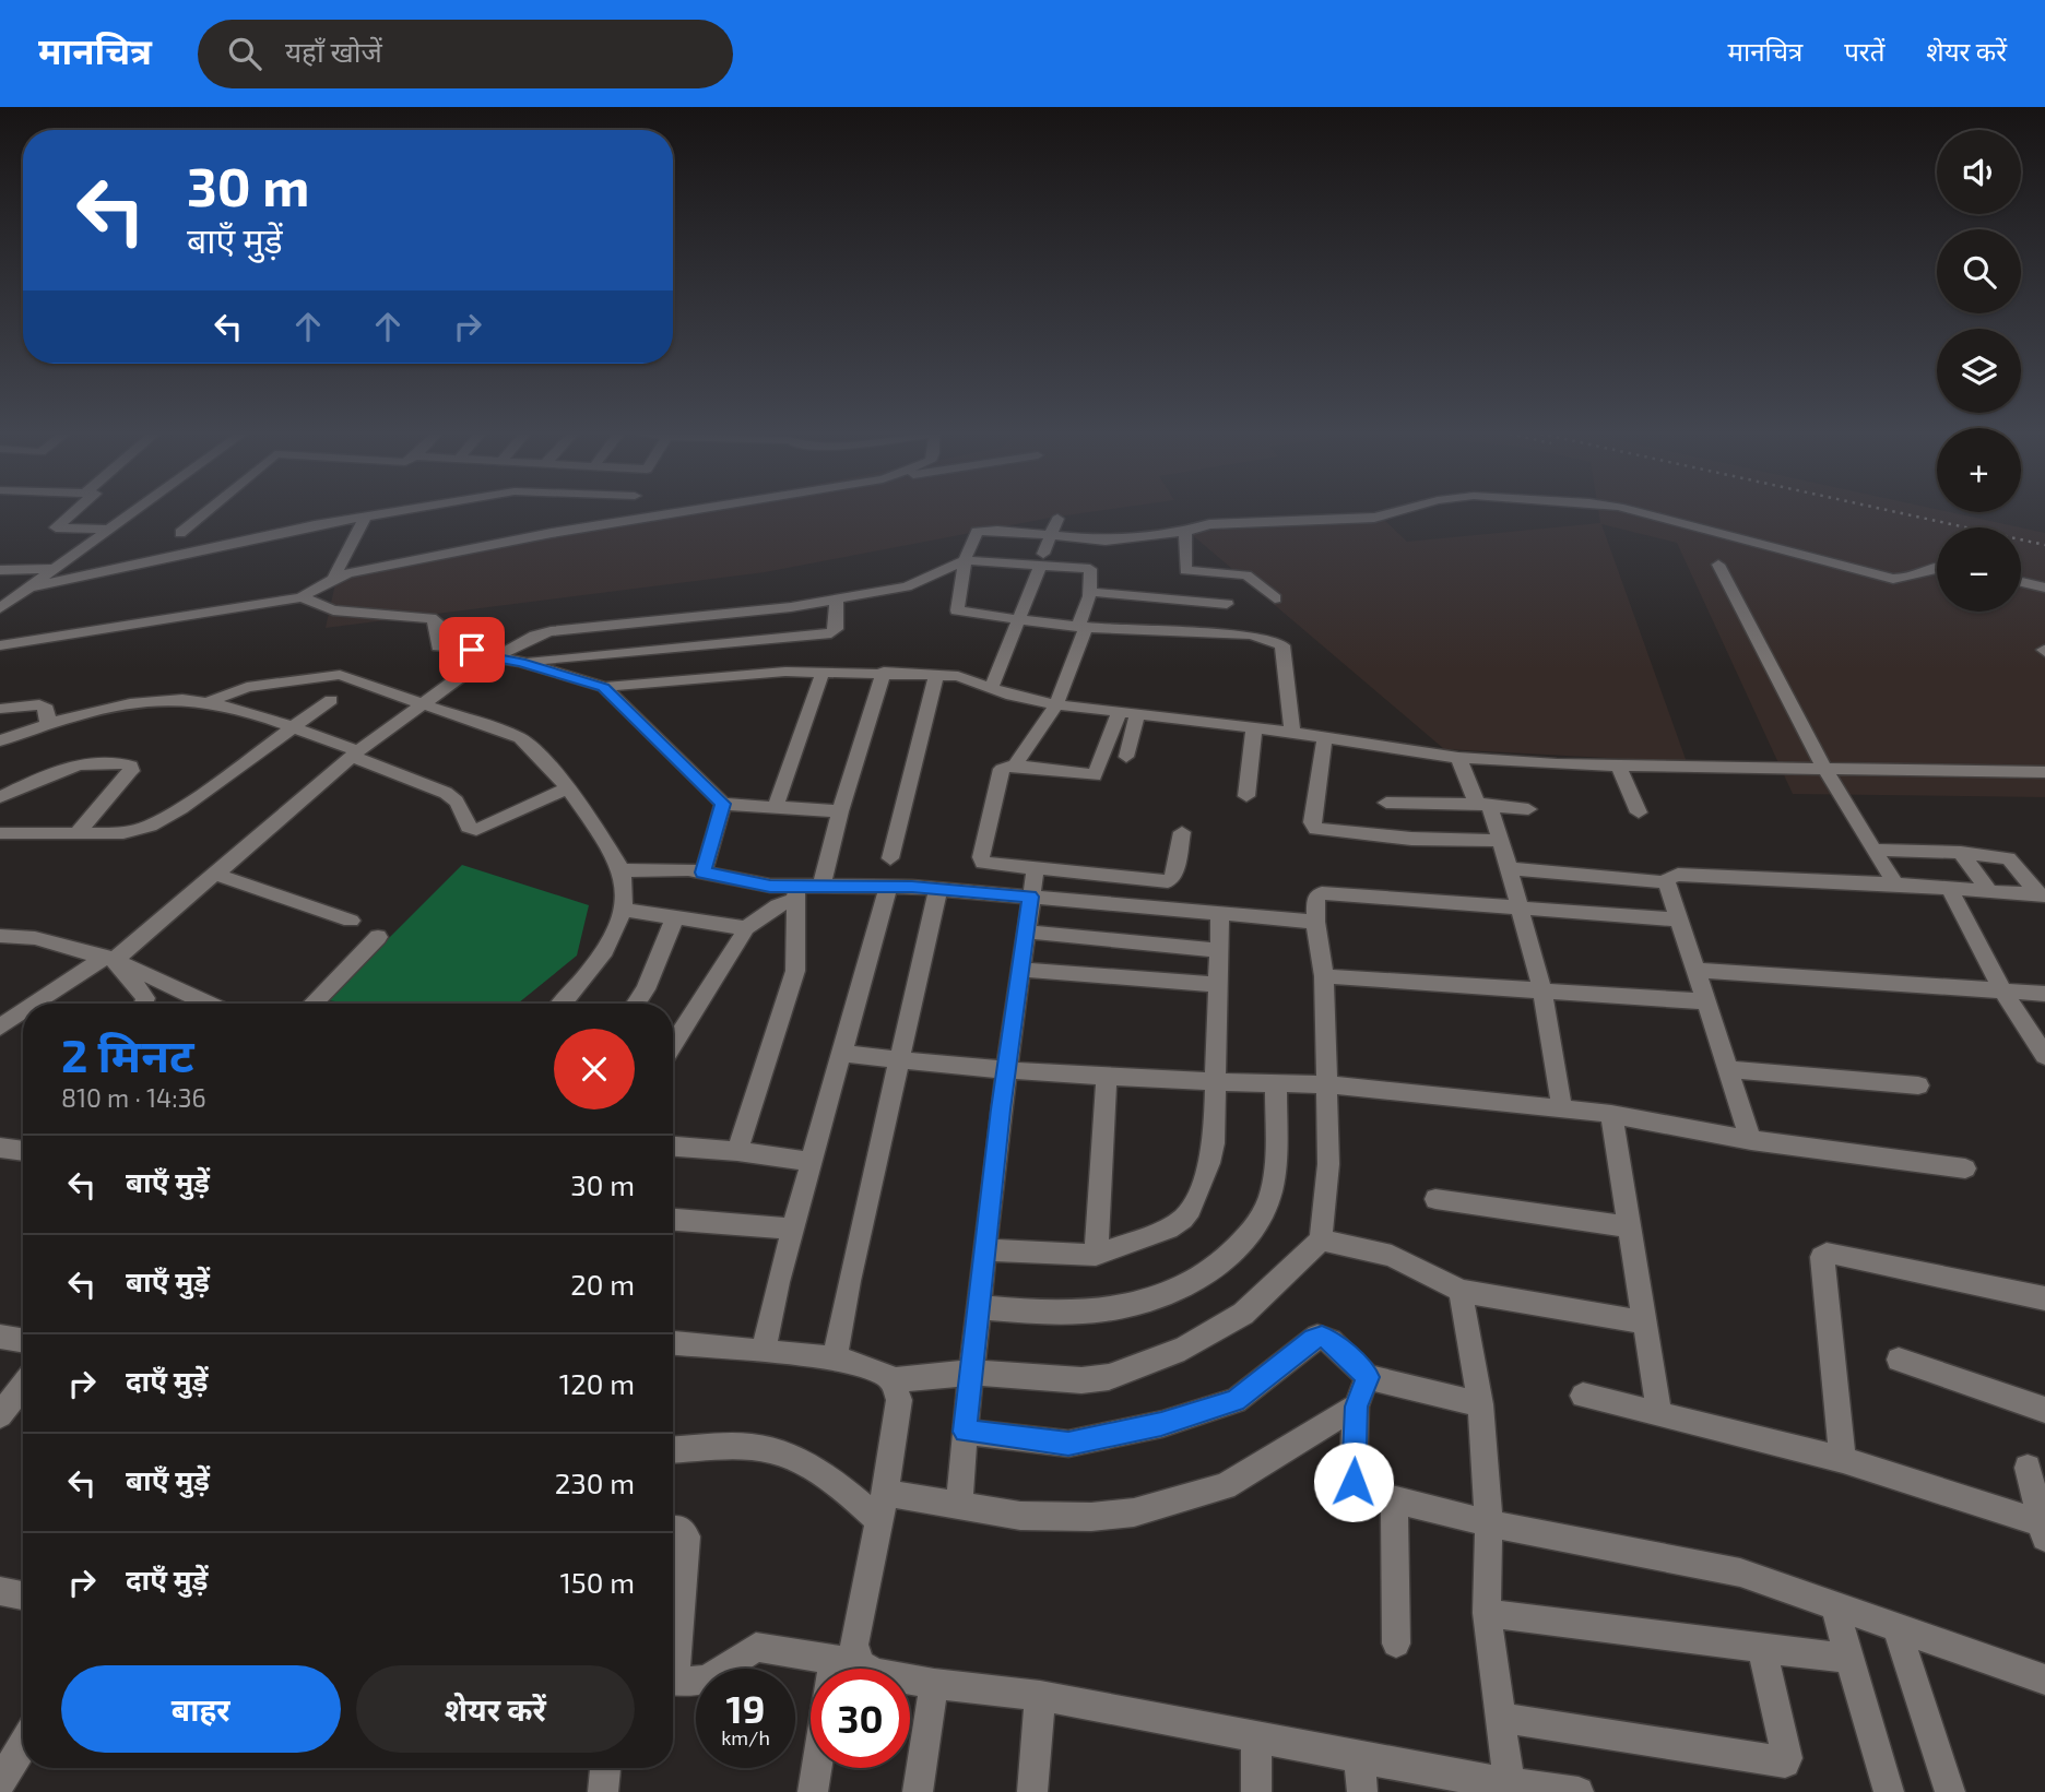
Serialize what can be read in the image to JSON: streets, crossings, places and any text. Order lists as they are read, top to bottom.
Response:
{
  "page": {
    "header": "मानचित्र",
    "search": "यहाँ खोजें",
    "nav": ["मानचित्र", "परतें", "शेयर करें"],
    "map_buttons": ["+", "−"],
    "turn": ["30 m", "बाएँ मुड़ें"],
    "heading": ["2 मिनट", "810 m · 14:36"],
    "list": [
      {
        "name": "बाएँ मुड़ें",
        "value": "30 m"
      },
      {
        "name": "बाएँ मुड़ें",
        "value": "20 m"
      },
      {
        "name": "दाएँ मुड़ें",
        "value": "120 m"
      },
      {
        "name": "बाएँ मुड़ें",
        "value": "230 m"
      },
      {
        "name": "दाएँ मुड़ें",
        "value": "150 m"
      }
    ],
    "buttons": ["बाहर", "शेयर करें"],
    "speed": "19 km/h",
    "limit": "30"
  }
}
